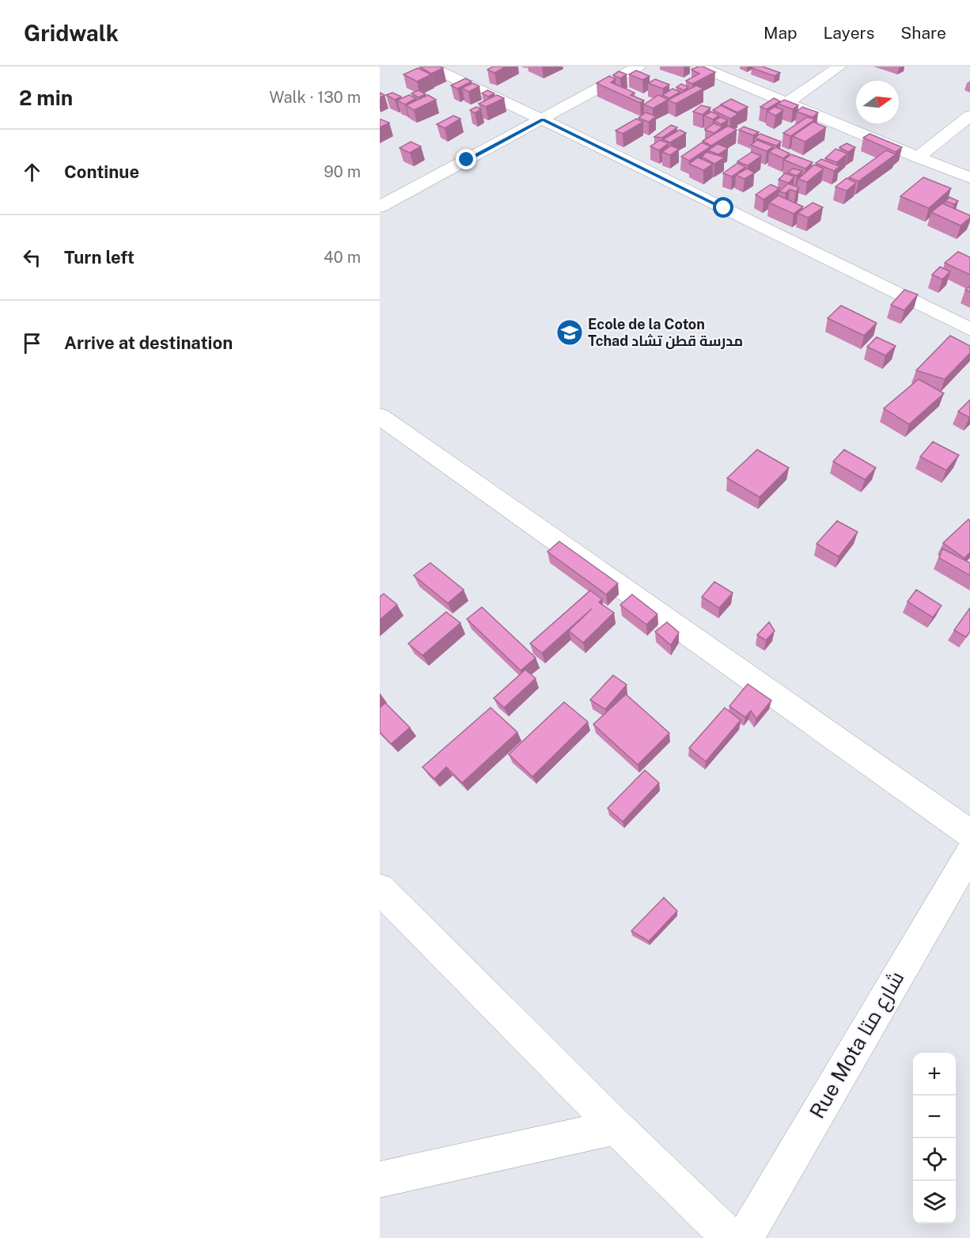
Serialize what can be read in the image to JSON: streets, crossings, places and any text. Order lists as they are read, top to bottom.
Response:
{
  "streets": {
    "main road": ["Rue Mota شارع متا"]
  },
  "places": {
    "school or university": ["Ecole de la Coton Tchad مدرسة قطن تشاد"]
  },
  "north": "right",
  "page": {
    "header": "Gridwalk",
    "nav": ["Map", "Layers", "Share"],
    "heading": ["2 min", "Walk · 130 m"],
    "list": [
      ["Continue", "90 m"],
      ["Turn left", "40 m"],
      "Arrive at destination"
    ],
    "map_buttons": ["+", "−"]
  }
}
